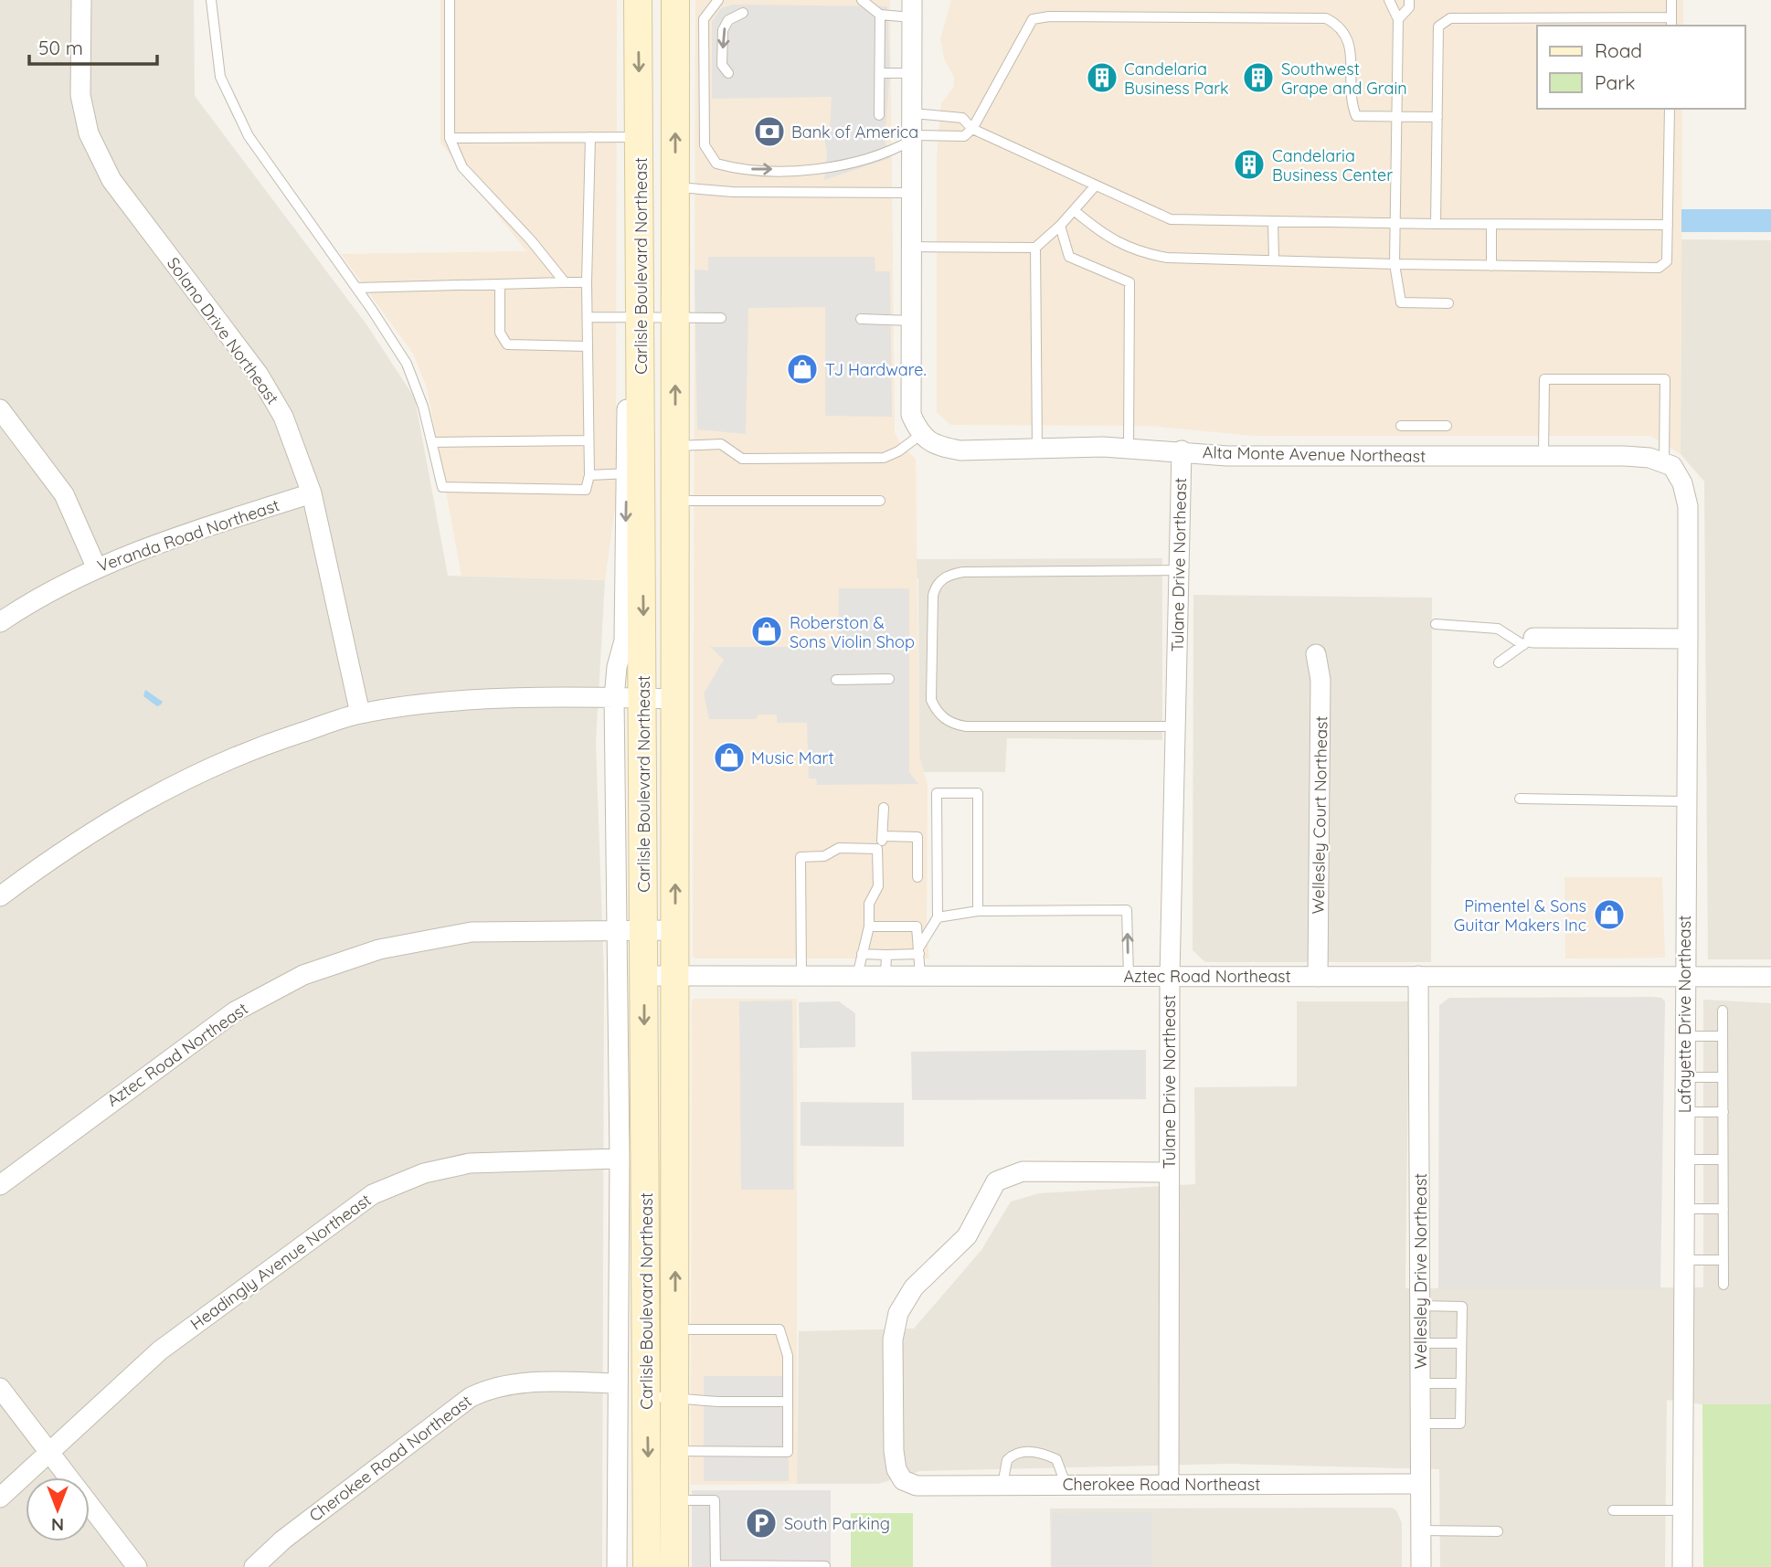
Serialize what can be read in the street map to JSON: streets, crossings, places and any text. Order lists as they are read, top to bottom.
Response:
{
  "streets": {
    "main road": ["Carlisle Boulevard Northeast"],
    "street": [
      "Solano Drive Northeast",
      "Alta Monte Avenue Northeast",
      "Veranda Road Northeast",
      "Tulane Drive Northeast",
      "Wellesley Court Northeast",
      "Aztec Road Northeast",
      "Lafayette Drive Northeast",
      "Headingly Avenue Northeast",
      "Wellesley Drive Northeast",
      "Cherokee Road Northeast"
    ]
  },
  "crossings": [
    ["Carlisle Boulevard Northeast", "Aztec Road Northeast"],
    ["Solano Drive Northeast", "Veranda Road Northeast"],
    ["Alta Monte Avenue Northeast", "Tulane Drive Northeast"],
    ["Alta Monte Avenue Northeast", "Lafayette Drive Northeast"],
    ["Tulane Drive Northeast", "Aztec Road Northeast"],
    ["Tulane Drive Northeast", "Cherokee Road Northeast"],
    ["Wellesley Court Northeast", "Aztec Road Northeast"],
    ["Aztec Road Northeast", "Lafayette Drive Northeast"],
    ["Aztec Road Northeast", "Wellesley Drive Northeast"],
    ["Wellesley Drive Northeast", "Cherokee Road Northeast"]
  ],
  "places": {
    "building": ["Candelaria Business Park", "Southwest Grape and Grain", "Candelaria Business Center"],
    "bank": ["Bank of America"],
    "shop": [
      "TJ Hardware.",
      "Roberston & Sons Violin Shop",
      "Music Mart",
      "Pimentel & Sons Guitar Makers Inc"
    ],
    "parking": ["South Parking"]
  },
  "legend": ["Road", "Park"],
  "scale_bar": "50 m",
  "north": "bottom"
}
